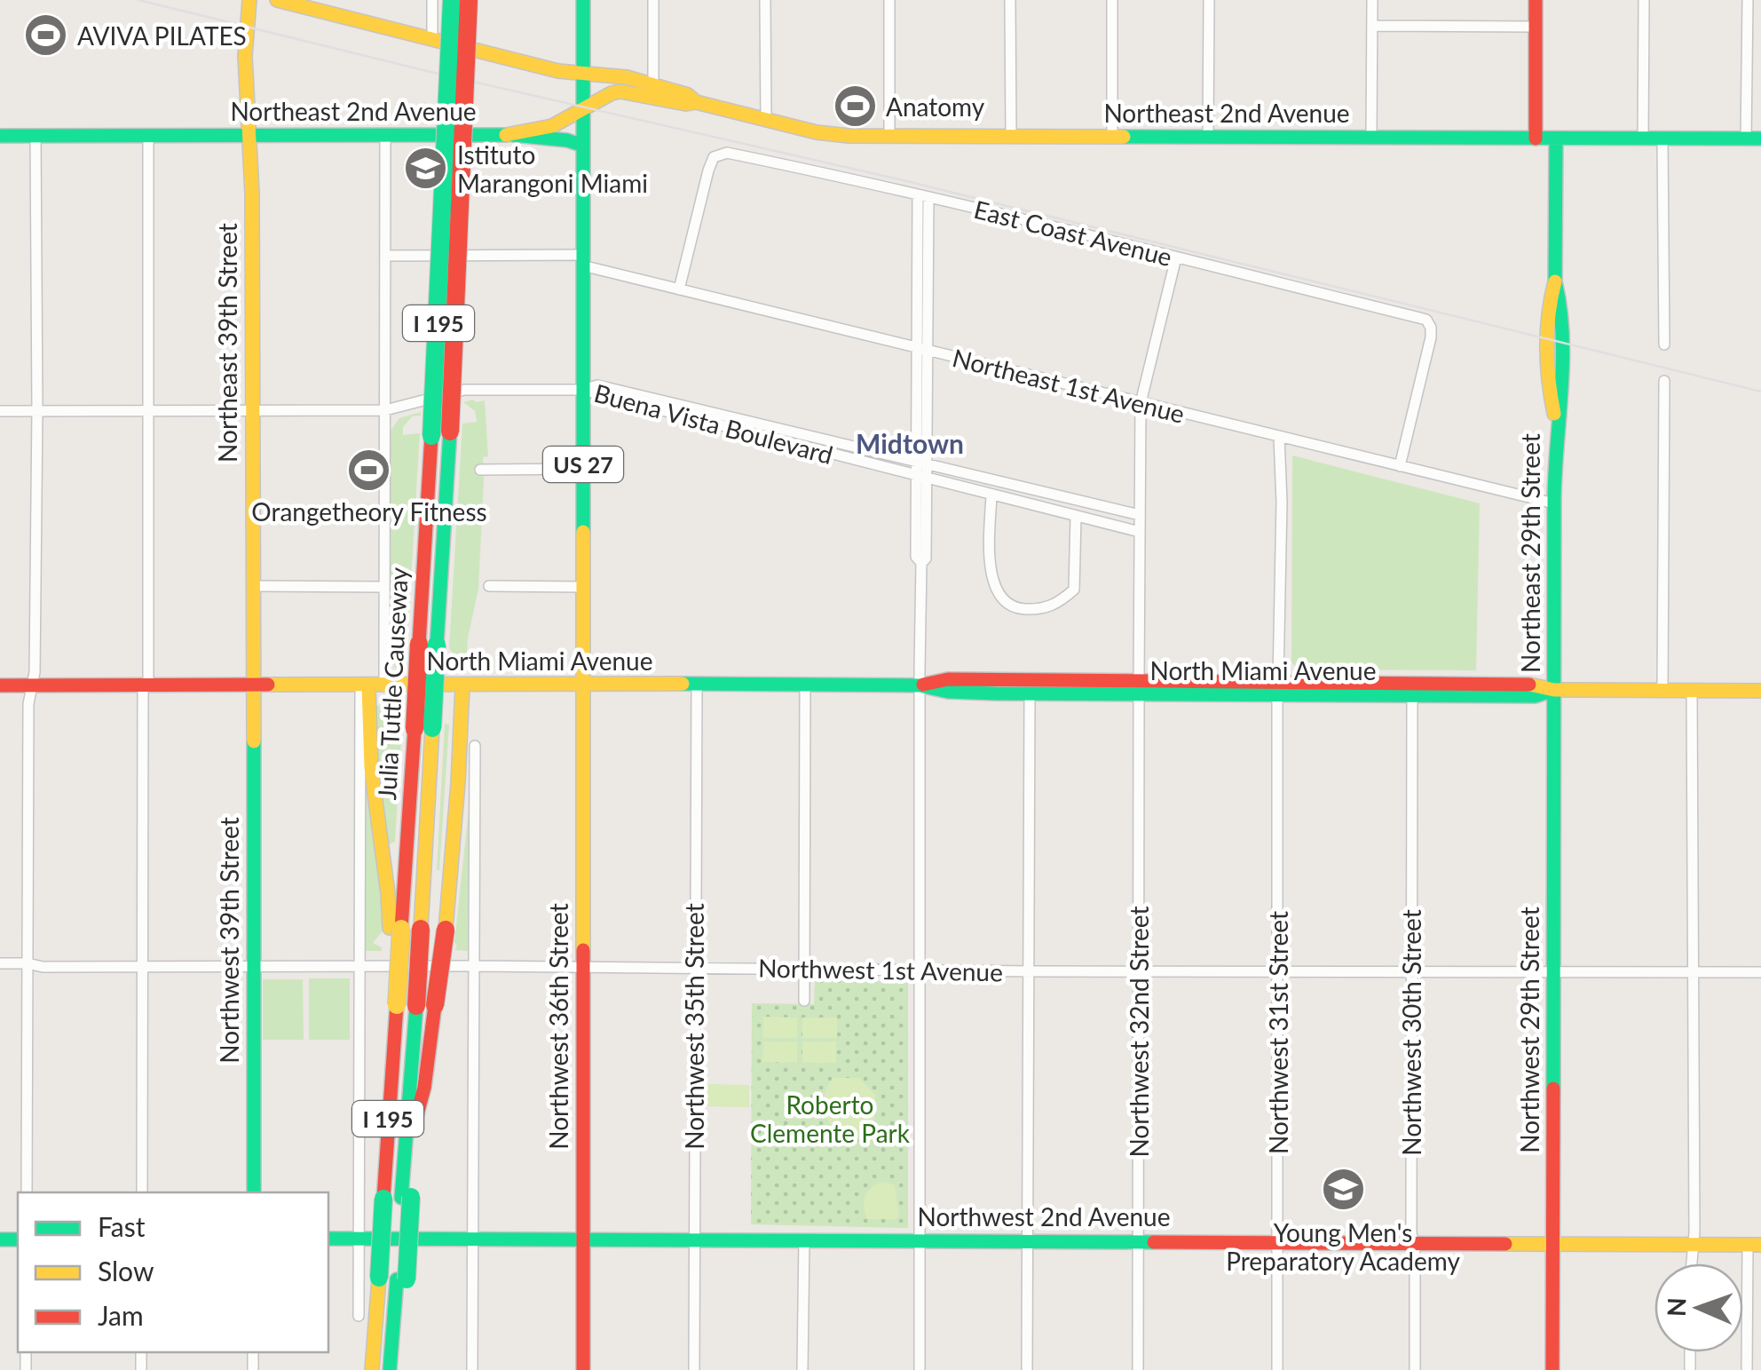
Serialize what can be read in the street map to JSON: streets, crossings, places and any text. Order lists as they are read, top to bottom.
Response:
{
  "streets": {
    "main road": [
      "Northeast 2nd Avenue",
      "I 195",
      "Northeast 39th Street",
      "US 27",
      "Northeast 29th Street",
      "North Miami Avenue",
      "Julia Tuttle Causeway",
      "Northwest 39th Street",
      "Northwest 36th Street",
      "Northwest 29th Street",
      "Northwest 2nd Avenue"
    ],
    "street": [
      "East Coast Avenue",
      "Northeast 1st Avenue",
      "Buena Vista Boulevard",
      "Northwest 1st Avenue",
      "Northwest 35th Street",
      "Northwest 32nd Street",
      "Northwest 31st Street",
      "Northwest 30th Street"
    ]
  },
  "crossings": [
    ["Northeast 2nd Avenue", "Northeast 39th Street"],
    ["Northeast 2nd Avenue", "US 27"],
    ["Northeast 2nd Avenue", "Northeast 29th Street"],
    ["East Coast Avenue", "Northeast 1st Avenue"],
    ["East Coast Avenue", "Northwest 32nd Street"],
    ["Northeast 39th Street", "North Miami Avenue"],
    ["Northeast 39th Street", "Northwest 39th Street"],
    ["Northeast 1st Avenue", "US 27"],
    ["Northeast 1st Avenue", "Northeast 29th Street"],
    ["Northeast 1st Avenue", "Northwest 32nd Street"],
    ["Northeast 1st Avenue", "Northwest 31st Street"],
    ["Buena Vista Boulevard", "US 27"],
    ["Buena Vista Boulevard", "Northwest 32nd Street"],
    ["US 27", "North Miami Avenue"],
    ["US 27", "Northwest 36th Street"],
    ["Northeast 29th Street", "North Miami Avenue"],
    ["Northeast 29th Street", "Northwest 29th Street"],
    ["North Miami Avenue", "Northwest 39th Street"],
    ["North Miami Avenue", "Northwest 36th Street"],
    ["North Miami Avenue", "Northwest 35th Street"],
    ["North Miami Avenue", "Northwest 29th Street"],
    ["North Miami Avenue", "Northwest 32nd Street"],
    ["North Miami Avenue", "Northwest 31st Street"],
    ["North Miami Avenue", "Northwest 30th Street"],
    ["Northwest 39th Street", "Northwest 1st Avenue"],
    ["Northwest 1st Avenue", "Northwest 36th Street"],
    ["Northwest 1st Avenue", "Northwest 35th Street"],
    ["Northwest 1st Avenue", "Northwest 29th Street"],
    ["Northwest 1st Avenue", "Northwest 32nd Street"],
    ["Northwest 1st Avenue", "Northwest 31st Street"],
    ["Northwest 1st Avenue", "Northwest 30th Street"],
    ["Northwest 36th Street", "Northwest 2nd Avenue"],
    ["Northwest 35th Street", "Northwest 2nd Avenue"],
    ["Northwest 29th Street", "Northwest 2nd Avenue"],
    ["Northwest 32nd Street", "Northwest 2nd Avenue"],
    ["Northwest 31st Street", "Northwest 2nd Avenue"],
    ["Northwest 30th Street", "Northwest 2nd Avenue"]
  ],
  "districts": ["Midtown"],
  "parks": ["Roberto Clemente Park"],
  "places": {
    "sports": ["AVIVA PILATES", "Anatomy", "Orangetheory Fitness"],
    "school or university": ["Istituto Marangoni Miami", "Young Men's Preparatory Academy"]
  },
  "legend": ["Fast", "Slow", "Jam"],
  "north": "left"
}
